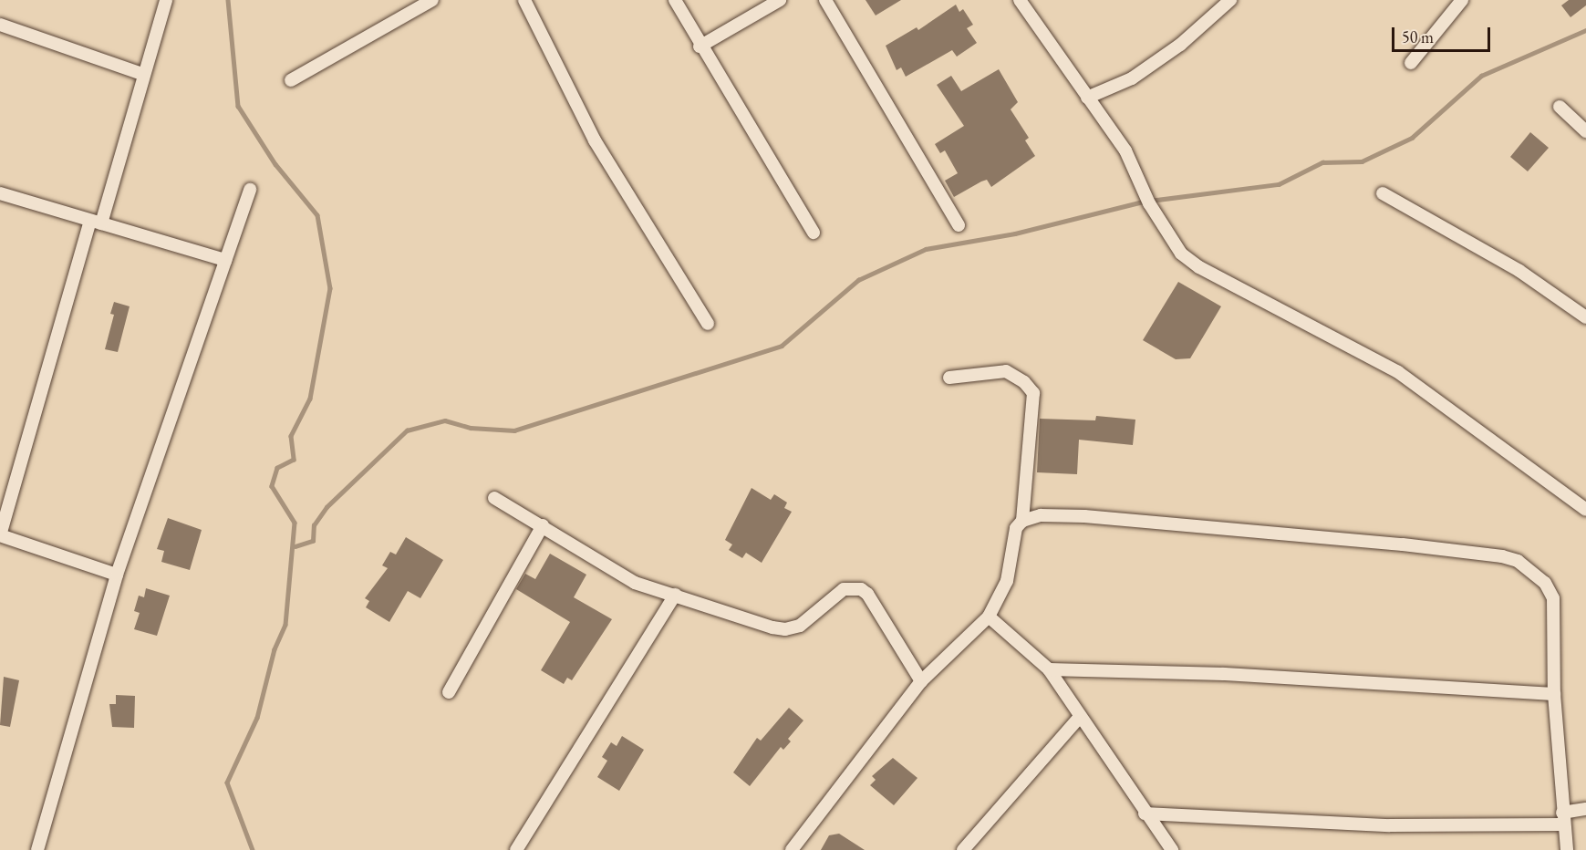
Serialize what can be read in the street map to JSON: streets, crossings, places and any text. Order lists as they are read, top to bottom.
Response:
{
  "scale_bar": "50 m"
}
